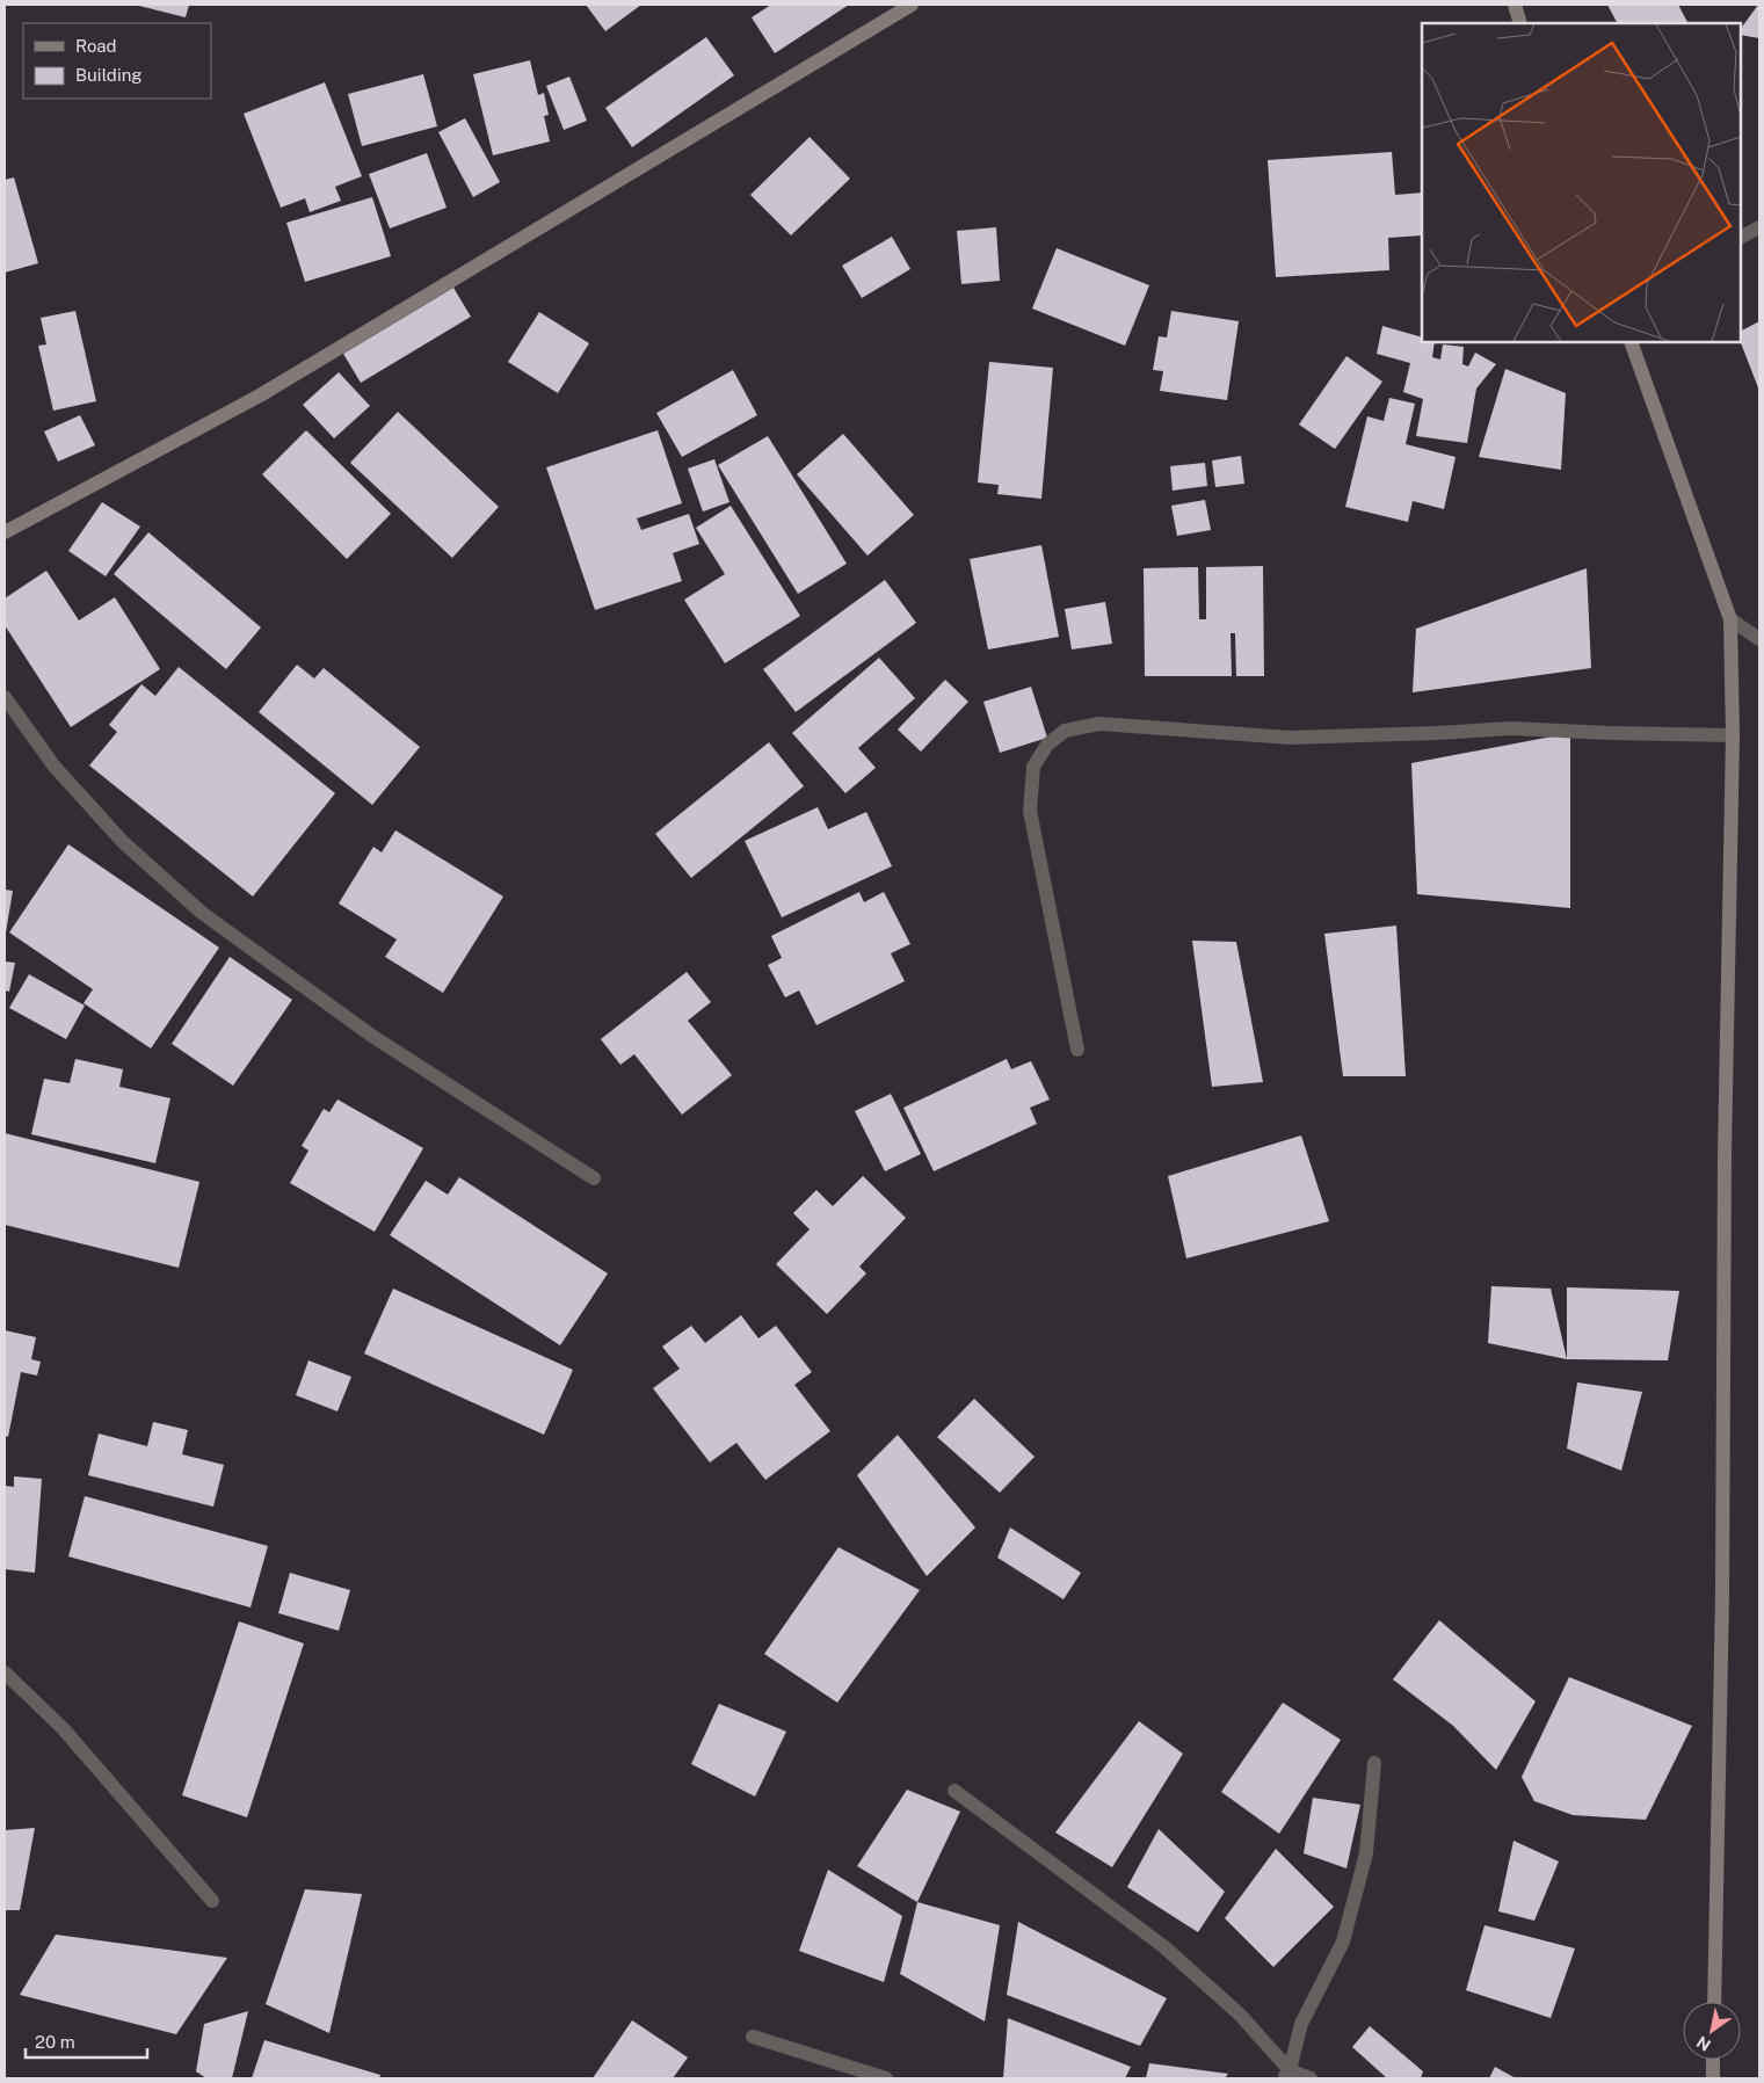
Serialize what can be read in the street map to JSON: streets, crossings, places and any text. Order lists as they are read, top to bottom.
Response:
{
  "legend": ["Road", "Building"],
  "scale_bar": "20 m",
  "north": "bottom left"
}
